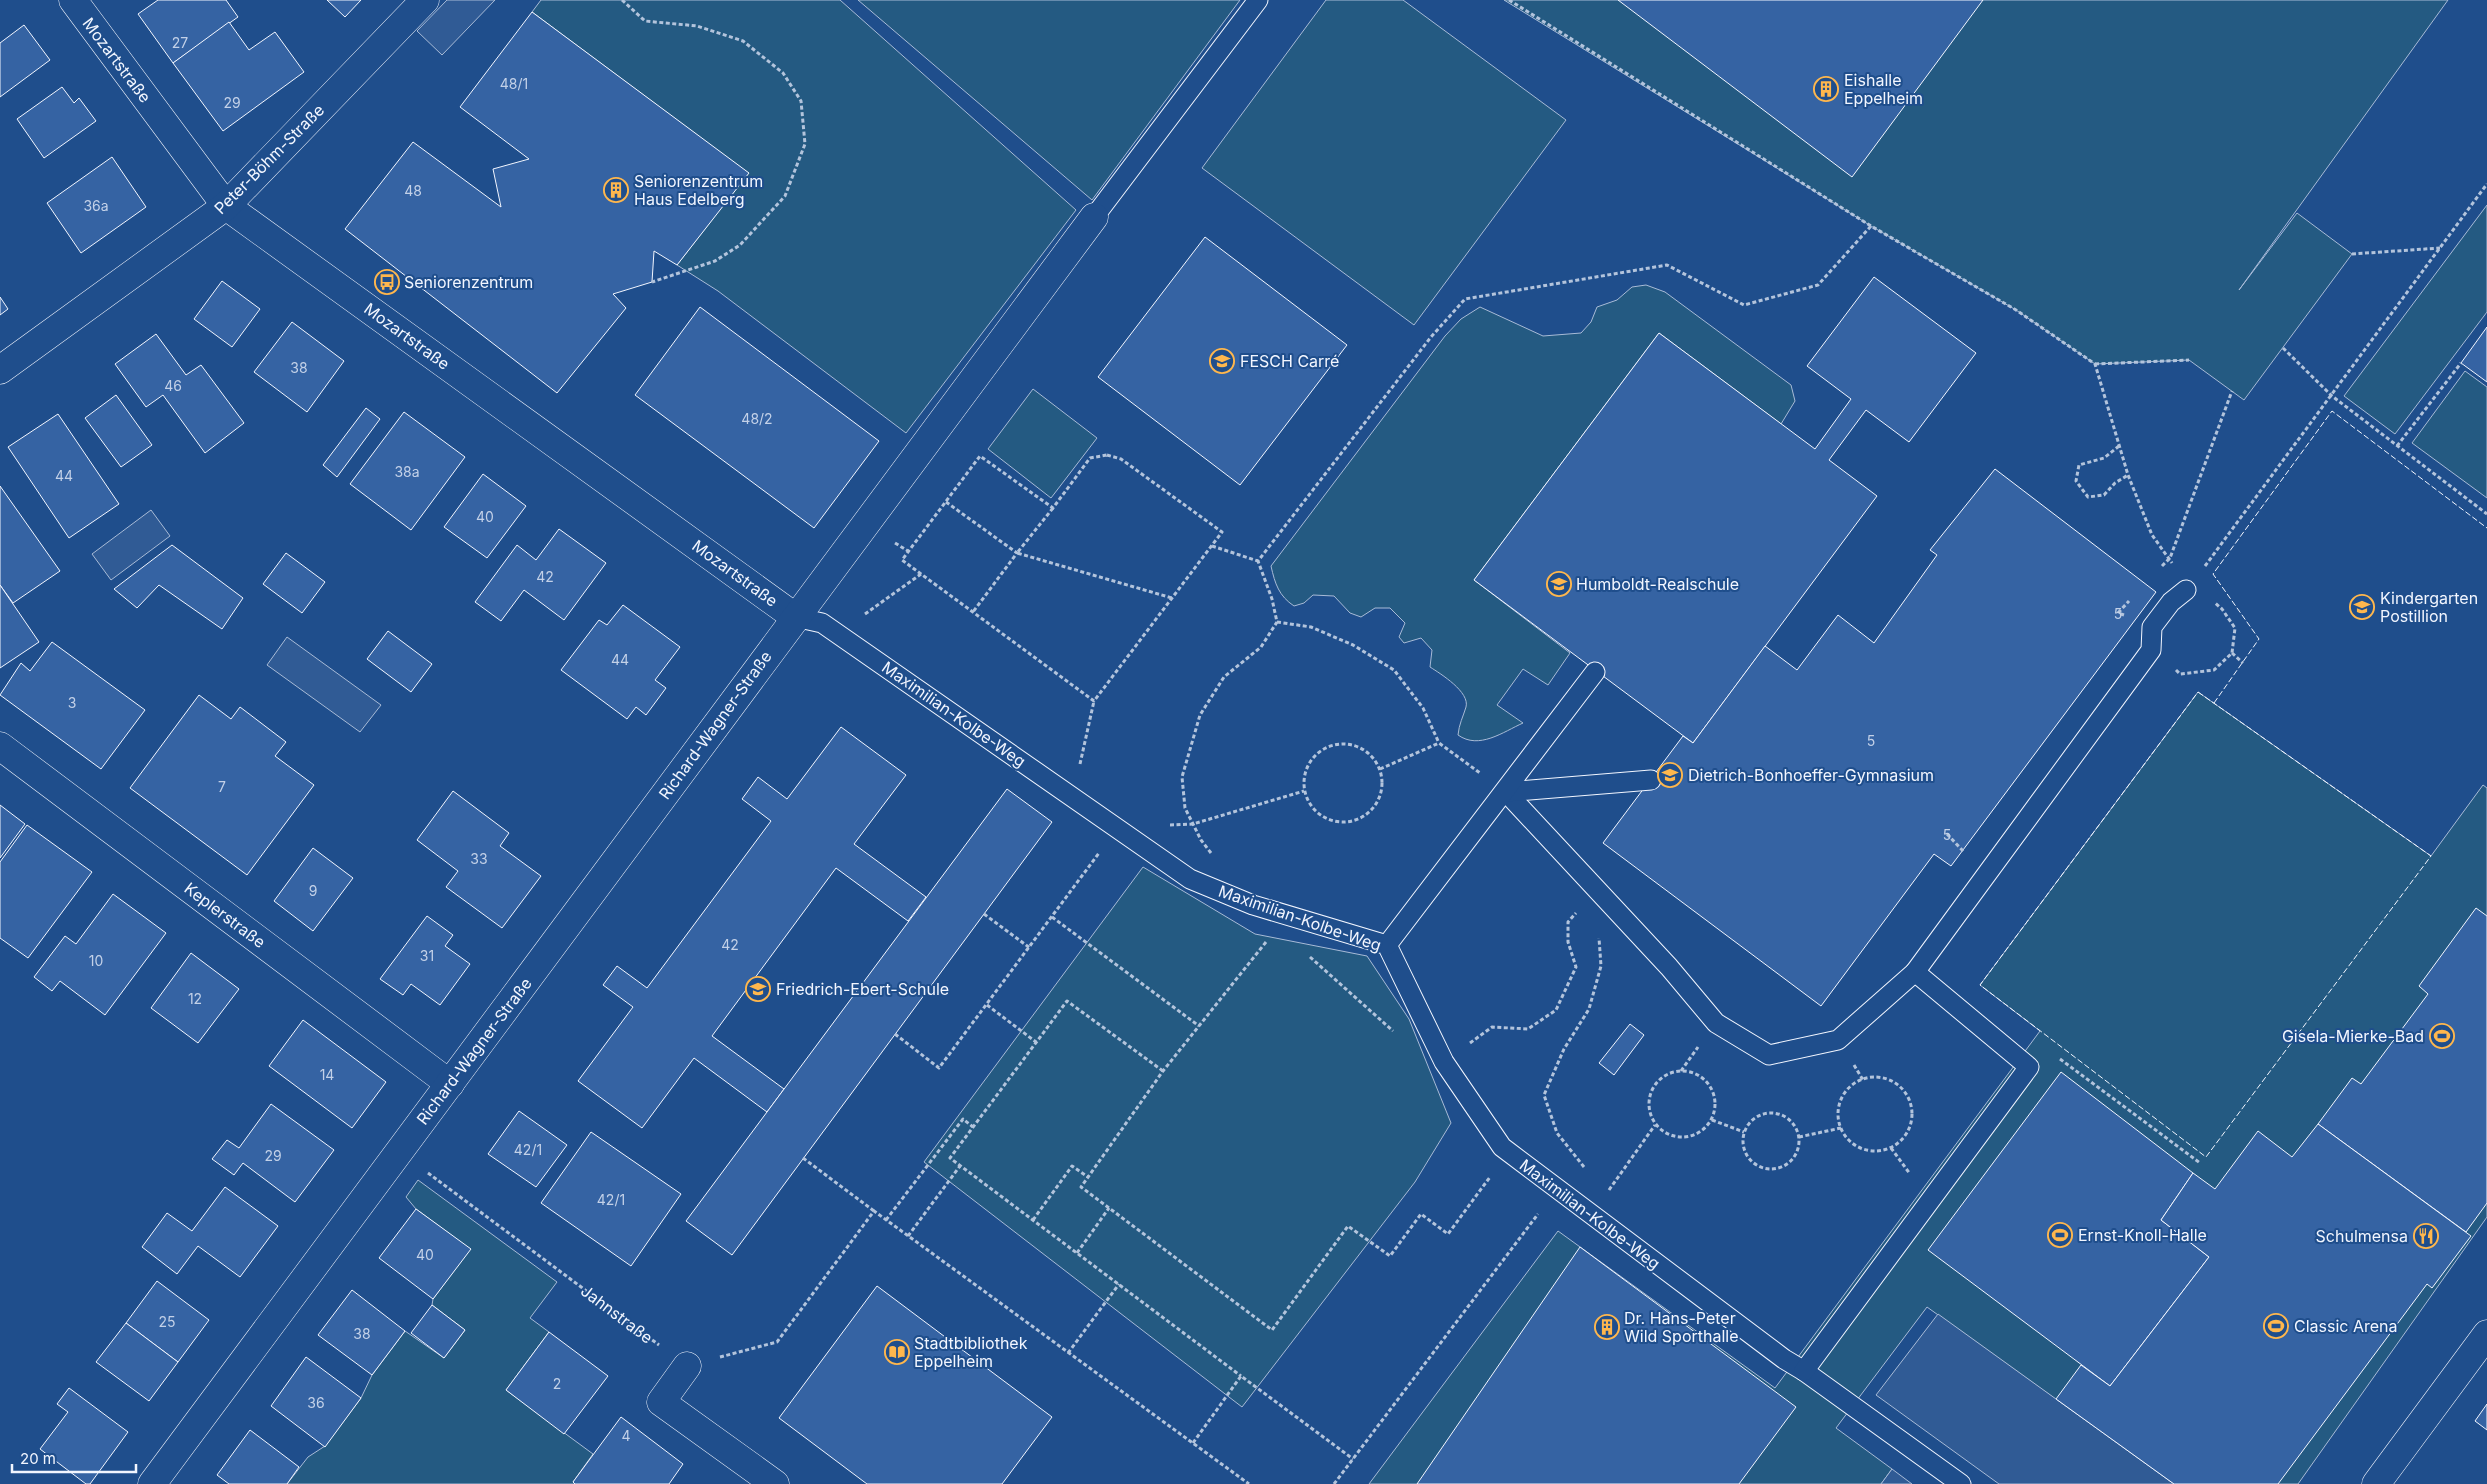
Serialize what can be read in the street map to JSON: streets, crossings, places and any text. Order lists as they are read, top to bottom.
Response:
{
  "streets": {
    "street": [
      "Mozartstraße",
      "Peter-Böhm-Straße",
      "Richard-Wagner-Straße",
      "Keplerstraße"
    ],
    "lane": ["Maximilian-Kolbe-Weg"],
    "path": ["Jahnstraße"]
  },
  "crossings": [
    ["Mozartstraße", "Peter-Böhm-Straße"],
    ["Mozartstraße", "Maximilian-Kolbe-Weg"],
    ["Mozartstraße", "Richard-Wagner-Straße"],
    ["Maximilian-Kolbe-Weg", "Richard-Wagner-Straße"],
    ["Richard-Wagner-Straße", "Keplerstraße"],
    ["Richard-Wagner-Straße", "Jahnstraße"]
  ],
  "places": {
    "building": ["Eishalle Eppelheim", "Seniorenzentrum Haus Edelberg", "Dr. Hans-Peter Wild Sporthalle"],
    "bus stop": ["Seniorenzentrum"],
    "school or university": [
      "FESCH Carré",
      "Humboldt-Realschule",
      "Kindergarten Postillion",
      "Dietrich-Bonhoeffer-Gymnasium",
      "Friedrich-Ebert-Schule"
    ],
    "sports": ["Gisela-Mierke-Bad", "Ernst-Knoll-Halle", "Classic Arena"],
    "restaurant": ["Schulmensa"],
    "library": ["Stadtbibliothek Eppelheim"]
  },
  "house_numbers": [
    "27",
    "48/1",
    "29",
    "48",
    "36a",
    "38",
    "46",
    "48/2",
    "38a",
    "44",
    "40",
    "42",
    "5",
    "44",
    "3",
    "5",
    "7",
    "5",
    "33",
    "9",
    "42",
    "31",
    "10",
    "12",
    "14",
    "42/1",
    "29",
    "42/1",
    "40",
    "25",
    "38",
    "2",
    "36",
    "4"
  ],
  "scale_bar": "20 m"
}
